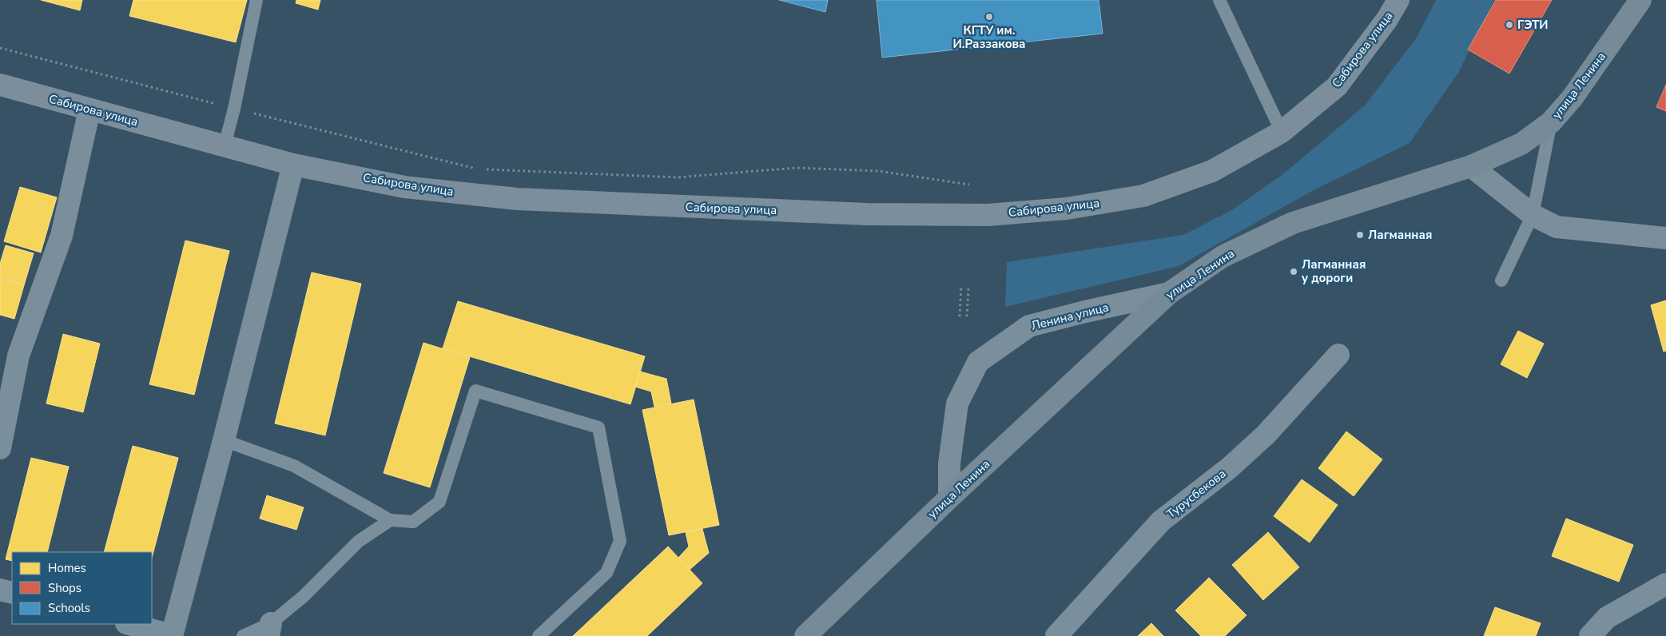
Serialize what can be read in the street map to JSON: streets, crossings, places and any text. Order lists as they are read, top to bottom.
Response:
{
  "streets": {
    "highway": ["Сабирова улица"],
    "main road": ["улица Ленина"],
    "street": ["Ленина улица", "Турусбекова"]
  },
  "crossings": [
    ["улица Ленина", "Ленина улица"]
  ],
  "places": [
    "КГТУ им. И.Раззакова",
    "ГЭТИ",
    "Лагманная",
    "Лагманная у дороги"
  ],
  "legend": ["Homes", "Shops", "Schools"]
}
